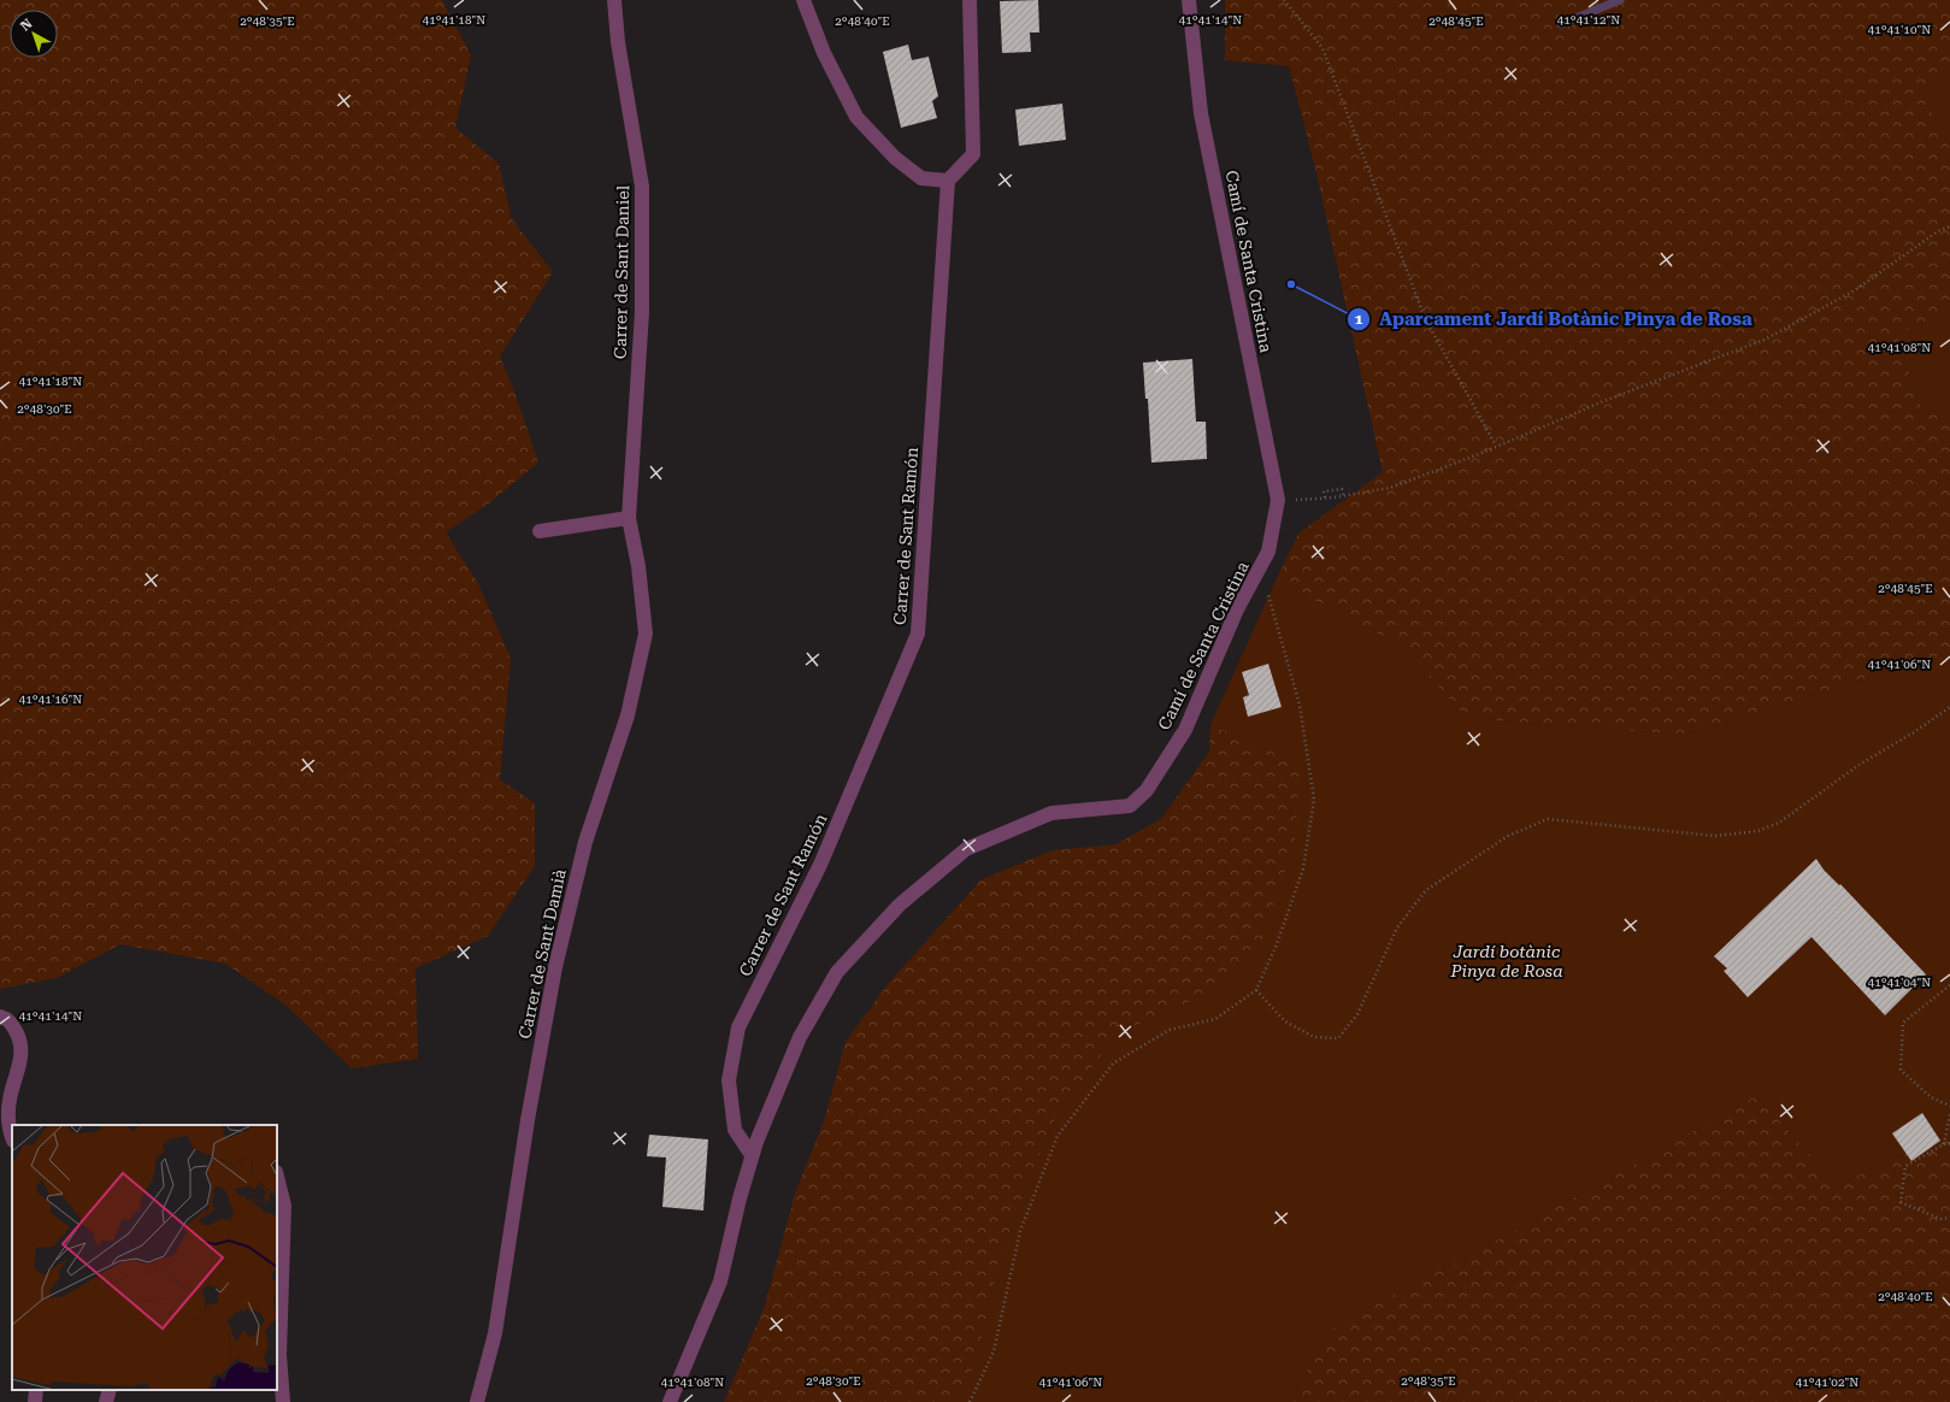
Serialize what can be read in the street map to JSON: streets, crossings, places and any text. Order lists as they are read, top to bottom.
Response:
{
  "streets": {
    "street": [
      "Camí de Santa Cristina",
      "Carrer de Sant Daniel",
      "Carrer de Sant Ramón",
      "Carrer de Sant Damià"
    ]
  },
  "crossings": [
    ["Camí de Santa Cristina", "Carrer de Sant Ramón"],
    ["Carrer de Sant Daniel", "Carrer de Sant Damià"]
  ],
  "parks": ["Jardí botànic Pinya de Rosa"],
  "places": ["Aparcament Jardí Botànic Pinya de Rosa"],
  "north": "top left",
  "coordinates": [
    "41°41'18\"N",
    "41°41'14\"N",
    "41°41'12\"N",
    "2°48'35\"E",
    "2°48'40\"E",
    "2°48'45\"E",
    "41°41'10\"N",
    "41°41'08\"N",
    "2°48'30\"E",
    "41°41'06\"N",
    "41°41'16\"N",
    "41°41'04\"N",
    "41°41'02\"N"
  ]
}
